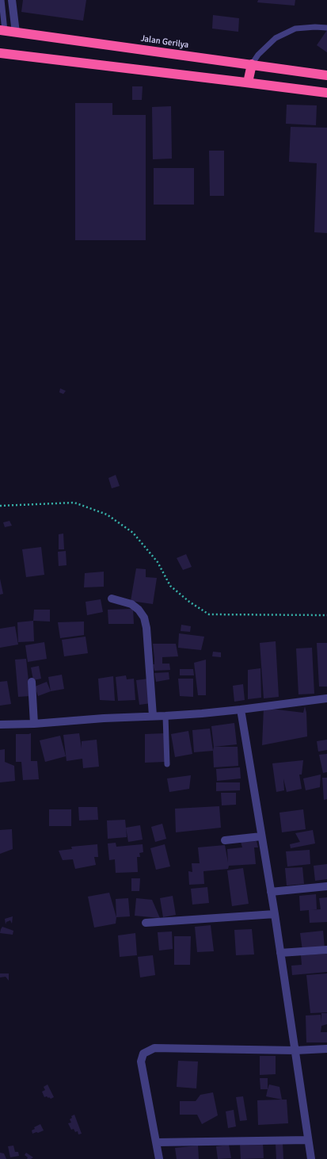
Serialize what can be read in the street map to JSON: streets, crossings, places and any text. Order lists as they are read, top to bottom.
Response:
{
  "streets": {
    "highway": ["Jalan Gerilya"]
  }
}
